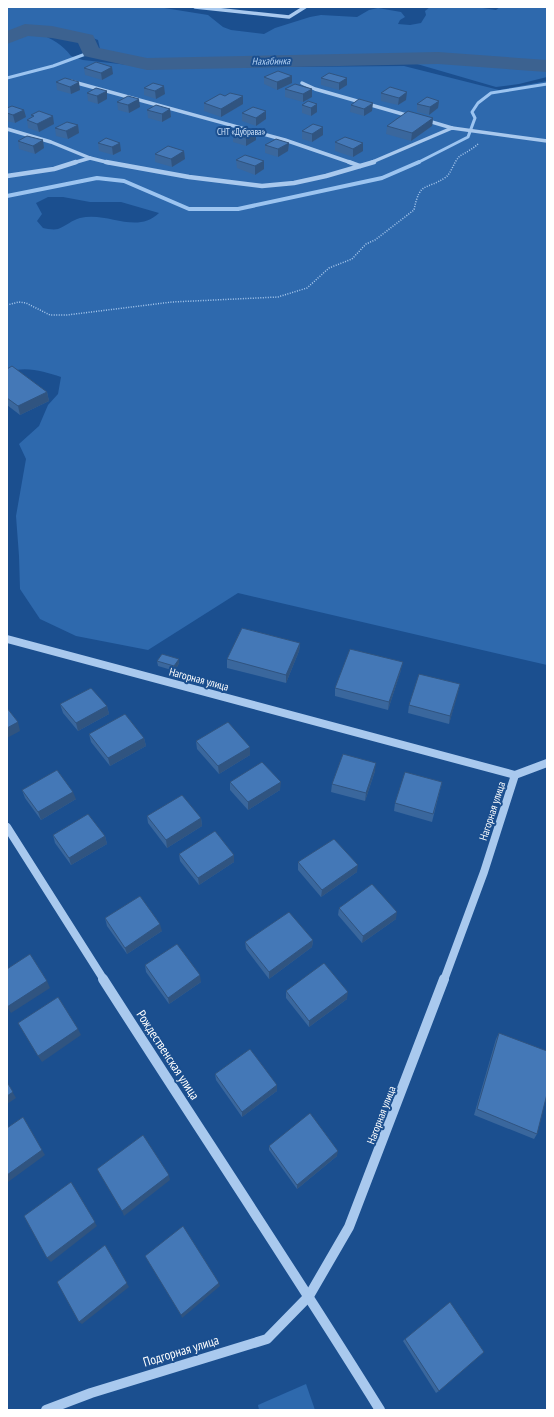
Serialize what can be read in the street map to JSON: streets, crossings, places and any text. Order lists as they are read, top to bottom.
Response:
{
  "streets": {
    "street": ["Нагорная улица", "Рождественская улица", "Подгорная улица"]
  },
  "crossings": [
    ["Нагорная улица", "Рождественская улица"],
    ["Нагорная улица", "Подгорная улица"],
    ["Рождественская улица", "Подгорная улица"]
  ],
  "water": ["Нахабинка"],
  "parks": ["СНТ «Дубрава»"]
}
